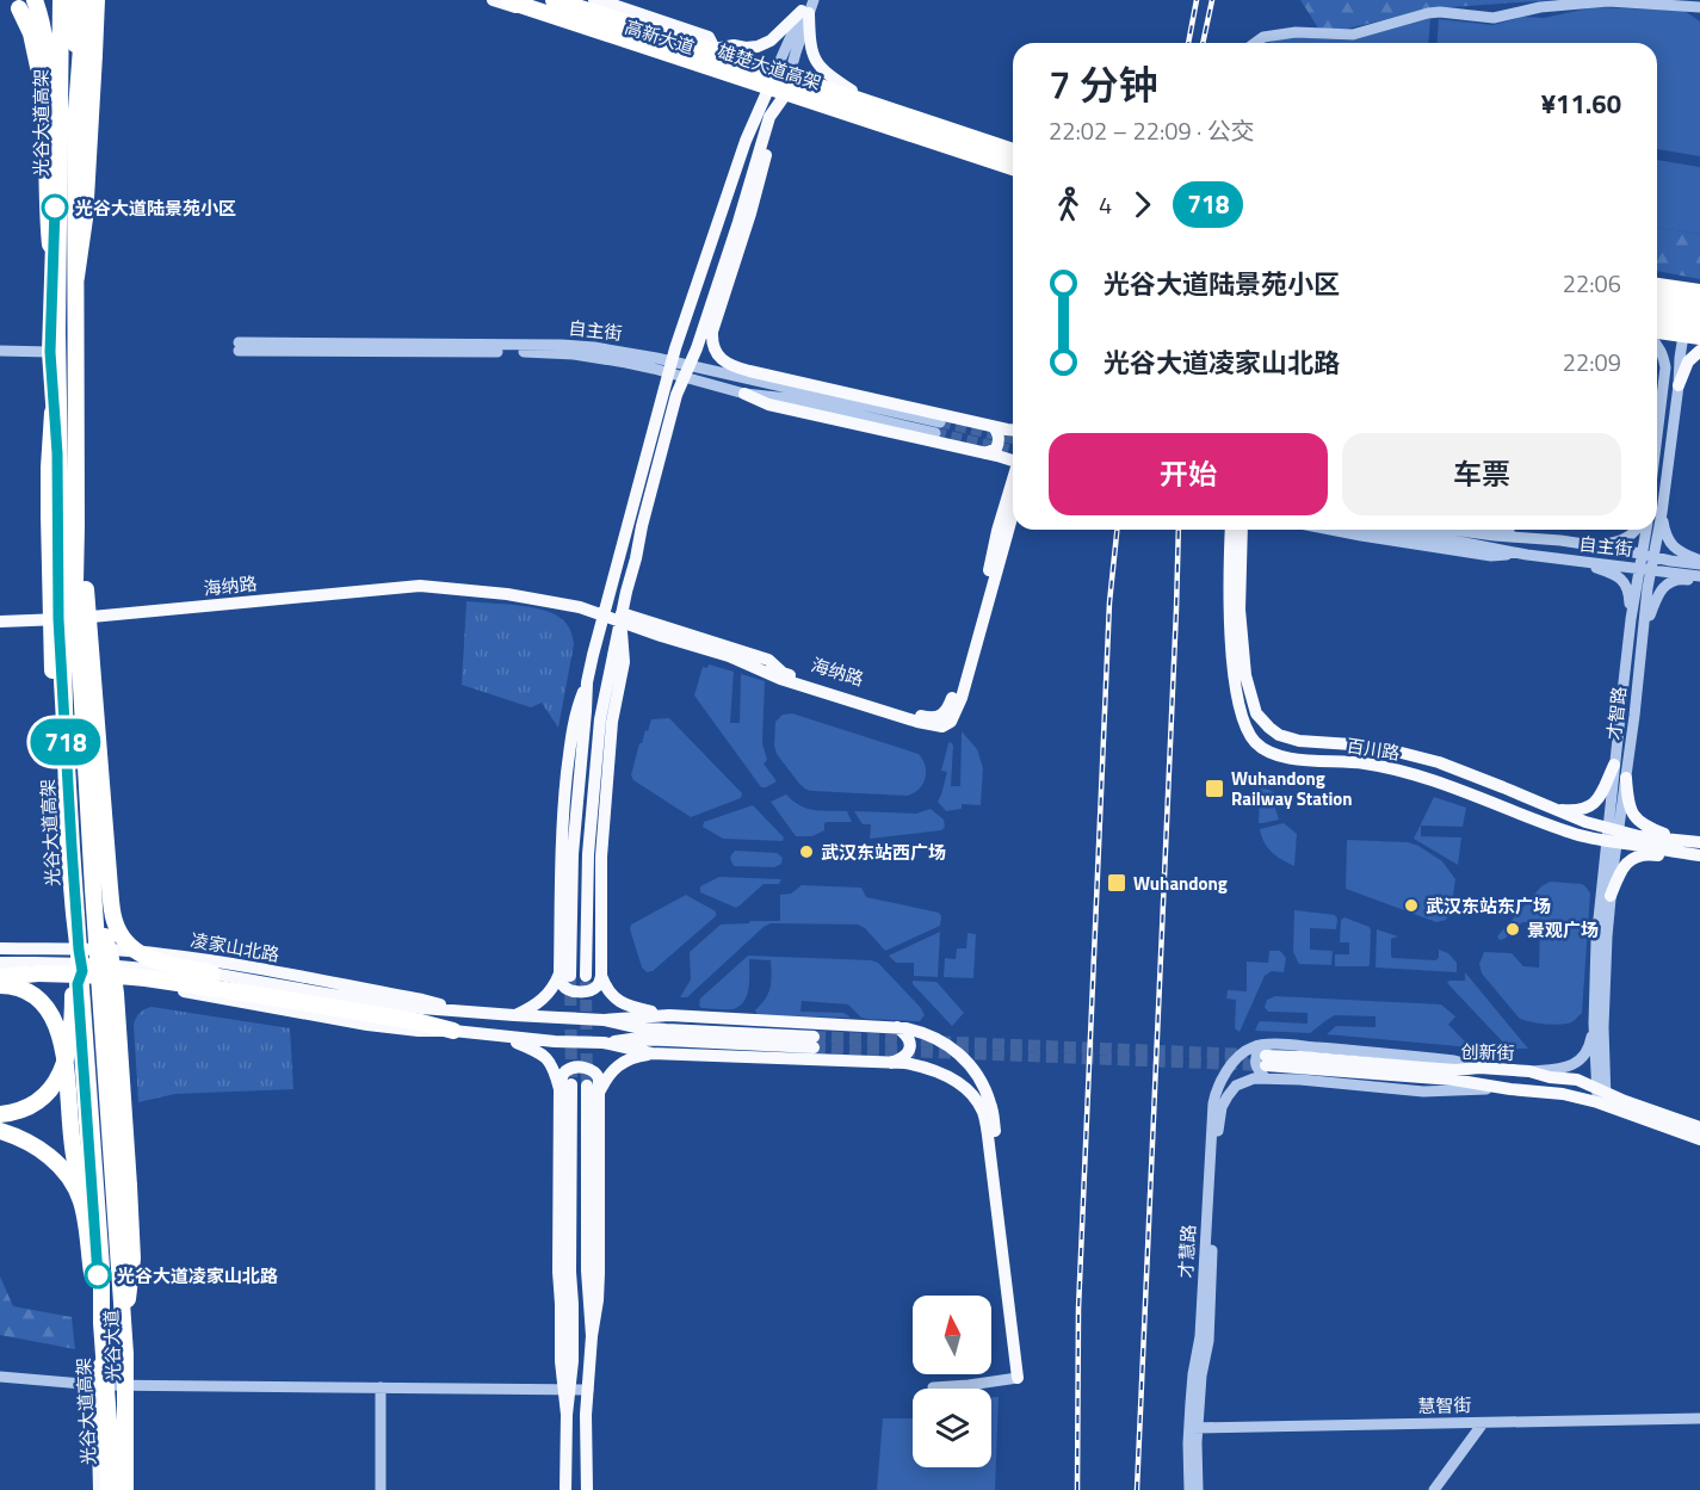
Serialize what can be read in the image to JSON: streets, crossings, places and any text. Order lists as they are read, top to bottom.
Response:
{
  "streets": {
    "highway": ["雄楚大道高架", "光谷大道高架"],
    "main road": [
      "高新大道",
      "海纳路",
      "百川路",
      "凌家山北路",
      "创新街",
      "光谷大道"
    ],
    "street": [
      "自主街",
      "才智路",
      "才慧路",
      "慧智街"
    ]
  },
  "crossings": [
    ["高新大道", "雄楚大道高架"],
    ["光谷大道高架", "光谷大道"],
    ["自主街", "才智路"],
    ["海纳路", "光谷大道"],
    ["才智路", "百川路"],
    ["才智路", "创新街"],
    ["凌家山北路", "光谷大道"],
    ["创新街", "才慧路"],
    ["才慧路", "慧智街"]
  ],
  "places": {
    "other": [
      "光谷大道陆景苑小区",
      "武汉东站西广场",
      "武汉东站东广场",
      "景观广场",
      "光谷大道凌家山北路"
    ],
    "transit": ["Wuhandong Railway Station", "Wuhandong"]
  },
  "lines": ["bus line 718"],
  "north": "top",
  "page": {
    "on_map": "718",
    "heading": ["7 分钟", "22:02 – 22:09 · 公交", "¥11.60"],
    "legs": ["4", "718"],
    "list": [
      {
        "name": "光谷大道陆景苑小区",
        "value": "22:06"
      },
      {
        "name": "光谷大道凌家山北路",
        "value": "22:09"
      }
    ],
    "buttons": ["开始", "车票"]
  }
}
